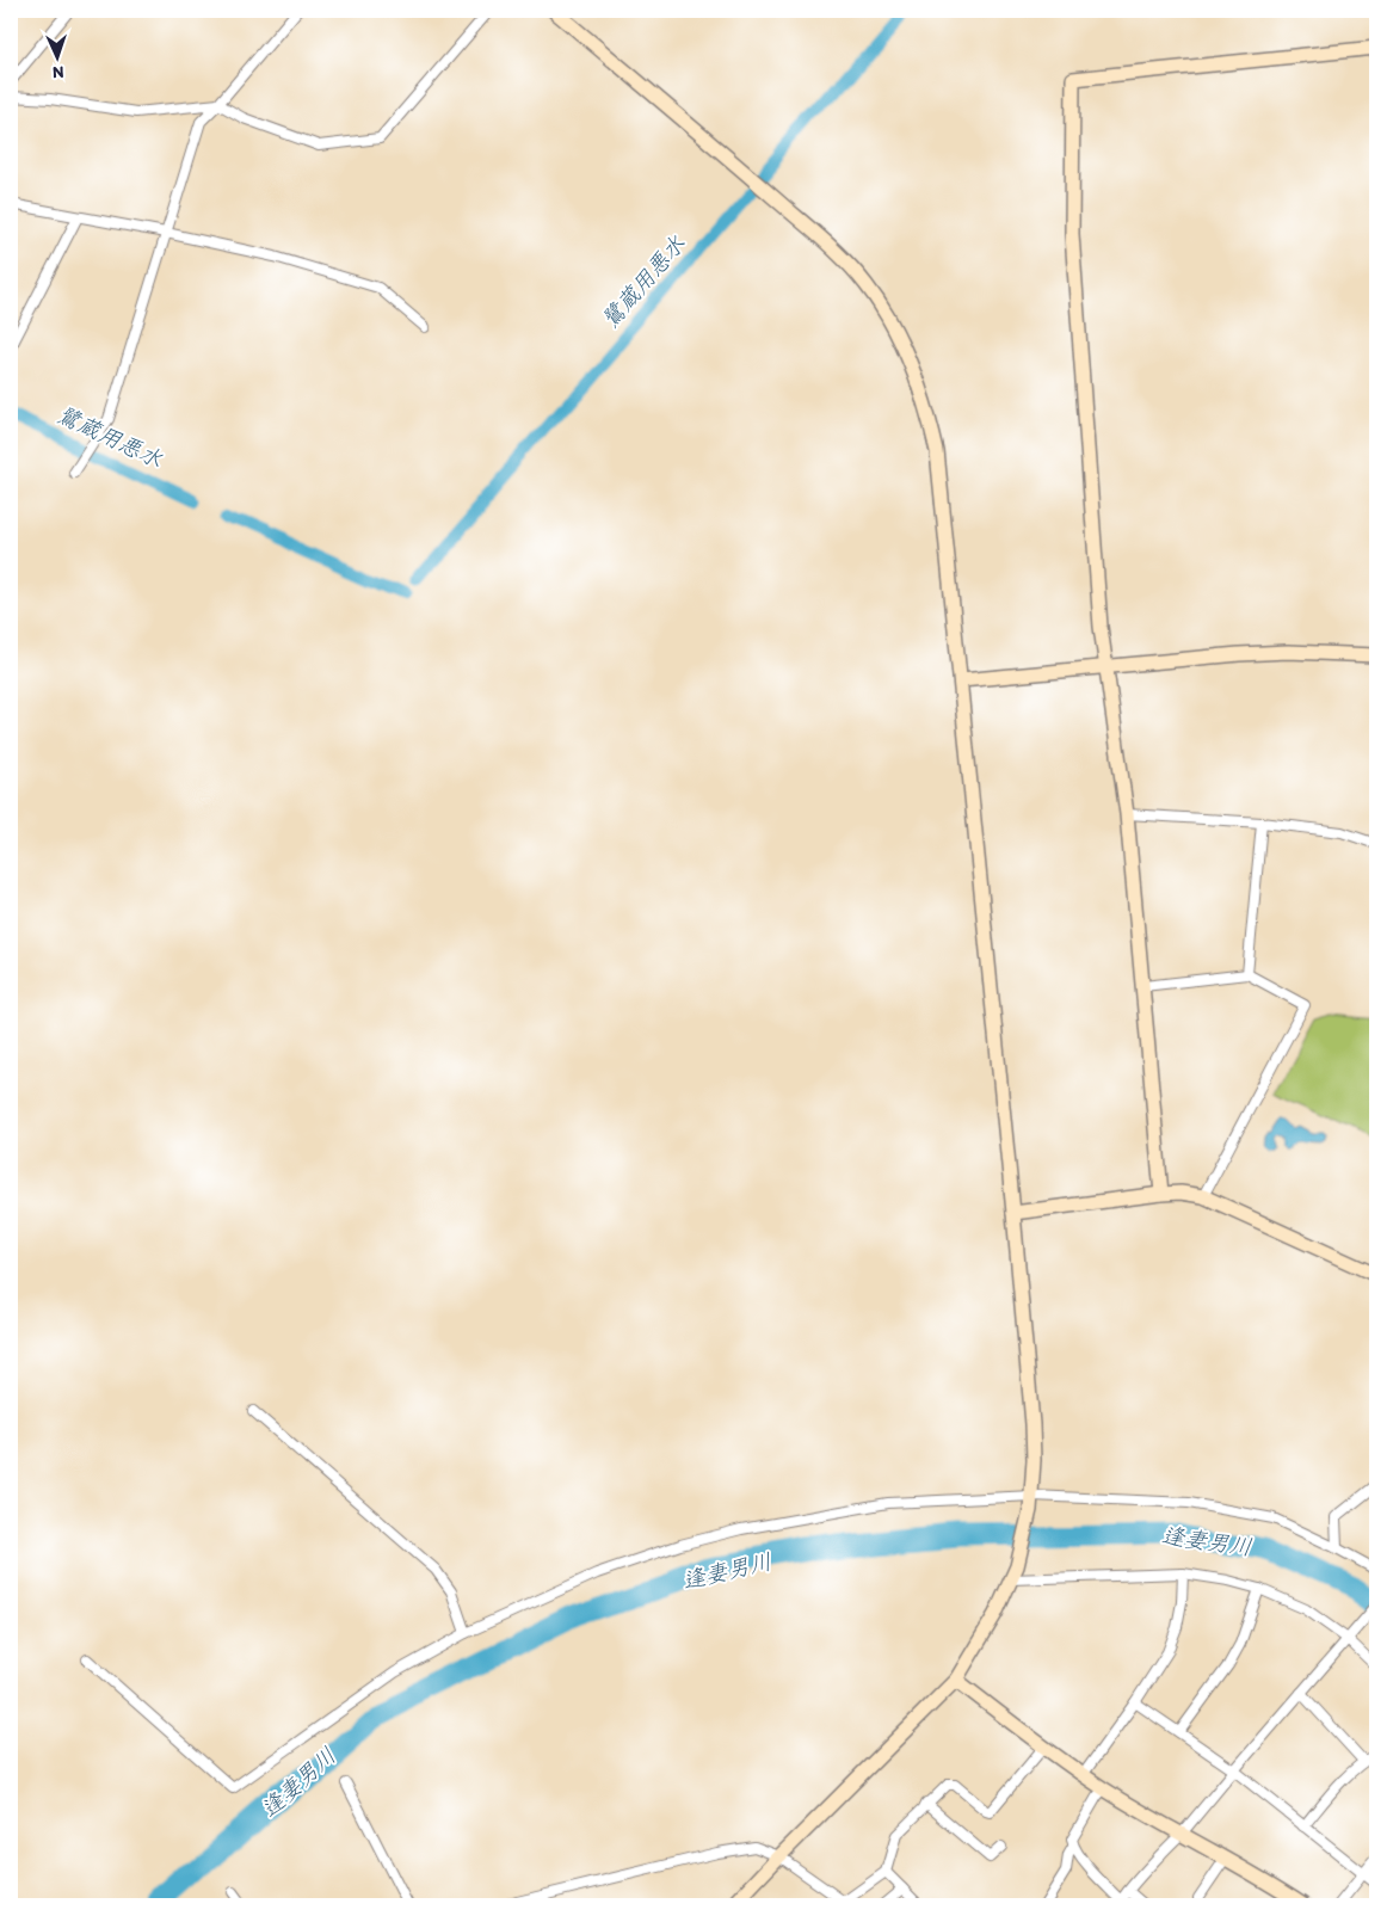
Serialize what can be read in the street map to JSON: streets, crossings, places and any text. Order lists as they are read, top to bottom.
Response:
{
  "water": ["鷺蔵用悪水", "逢妻男川"],
  "north": "bottom"
}
